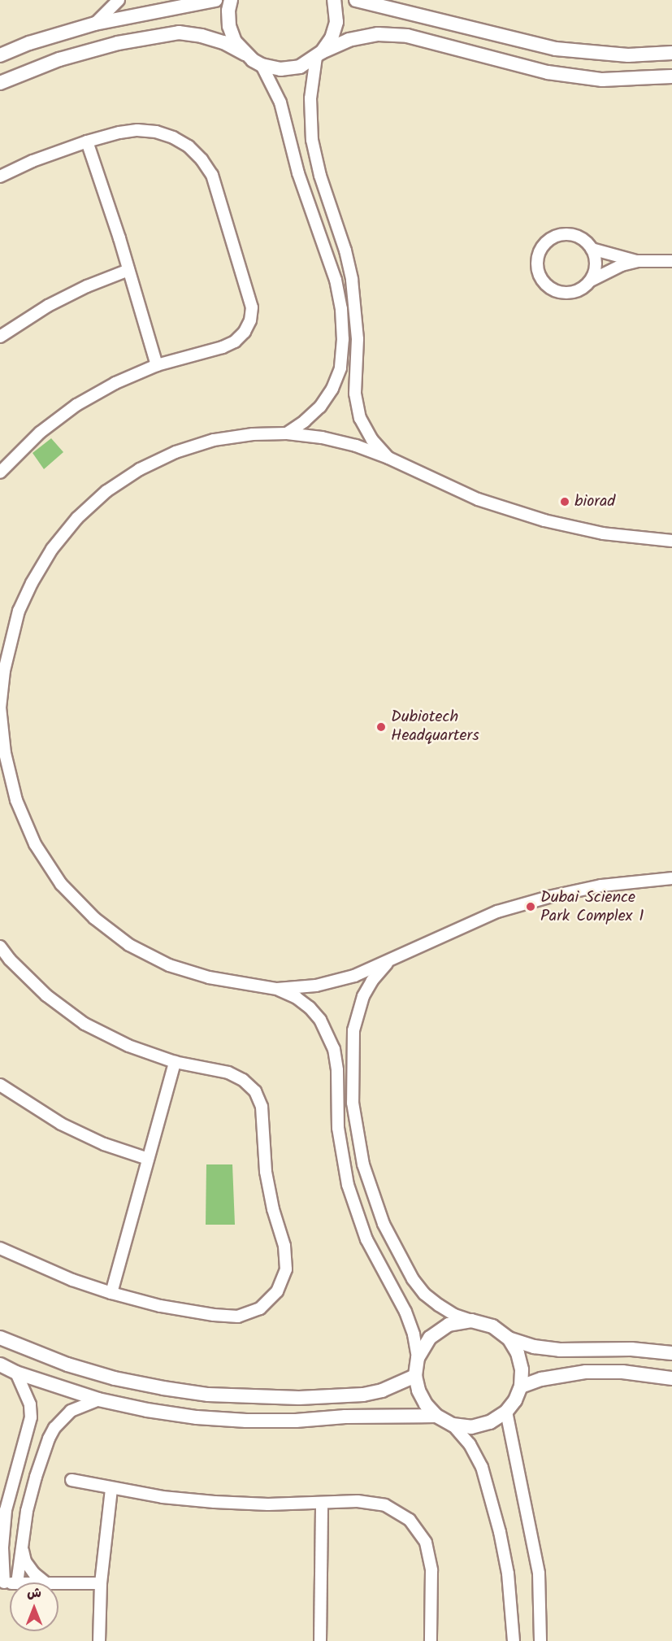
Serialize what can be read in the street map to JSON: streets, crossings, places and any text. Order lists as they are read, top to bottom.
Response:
{
  "places": ["biorad", "Dubiotech Headquarters", "Dubai Science Park Complex 1"],
  "north": "top"
}
